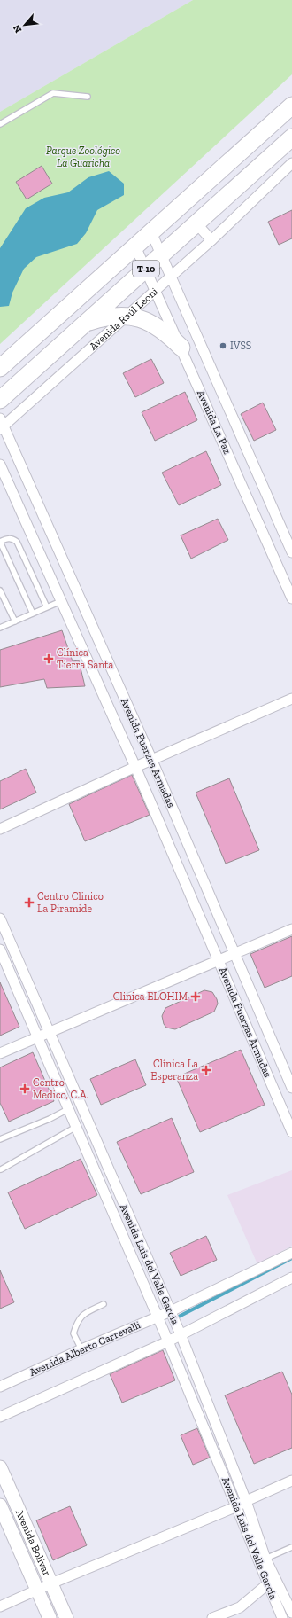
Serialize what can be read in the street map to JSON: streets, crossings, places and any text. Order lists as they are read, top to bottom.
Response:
{
  "streets": {
    "highway": ["T-10", "Avenida Raúl Leoni"],
    "street": [
      "Avenida La Paz",
      "Avenida Fuerzas Armadas",
      "Avenida Luis del Valle García",
      "Avenida Alberto Carrevalli",
      "Avenida Bolívar"
    ]
  },
  "crossings": [
    ["T-10", "Avenida La Paz"],
    ["Avenida Raúl Leoni", "Avenida La Paz"],
    ["Avenida Raúl Leoni", "Avenida Fuerzas Armadas"],
    ["Avenida Luis del Valle García", "Avenida Alberto Carrevalli"]
  ],
  "parks": ["Parque Zoológico La Guaricha"],
  "places": {
    "other": ["IVSS"],
    "health": [
      "Clínica Tierra Santa",
      "Centro Clinico La Piramide",
      "Clinica ELOHIM",
      "Clínica La Esperanza",
      "Centro Medico, C.A."
    ]
  },
  "north": "bottom left"
}
